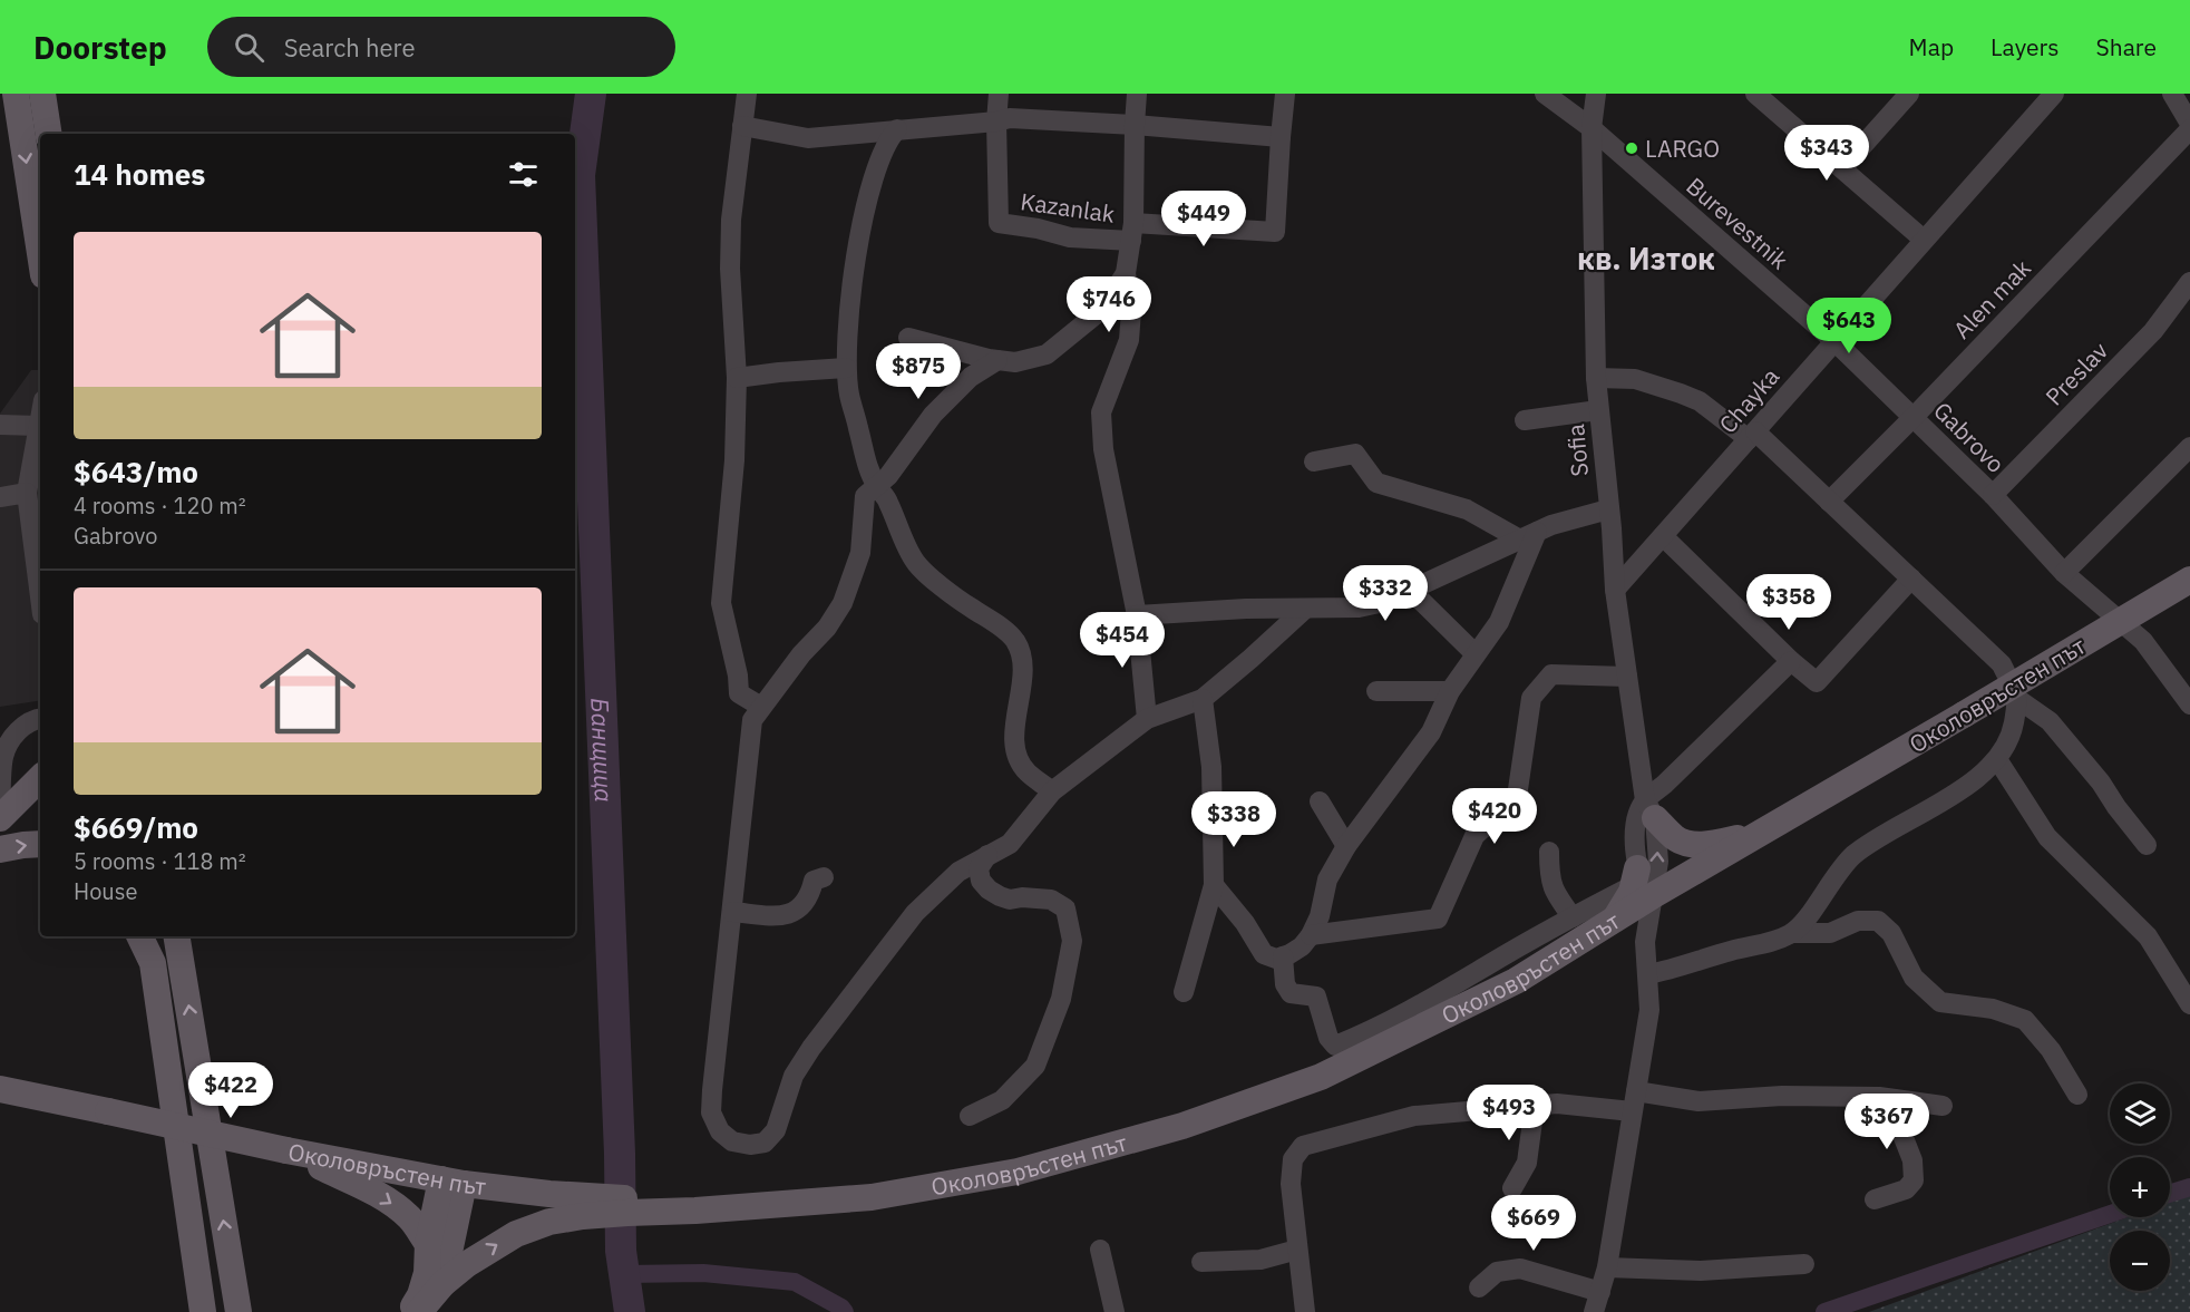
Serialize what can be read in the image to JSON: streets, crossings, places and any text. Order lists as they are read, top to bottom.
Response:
{
  "streets": {
    "main road": ["Околовръстен път"],
    "street": [
      "Kazanlak",
      "Burevestnik",
      "Alen mak",
      "Preslav",
      "Chayka",
      "Gabrovo",
      "Sofia"
    ]
  },
  "crossings": [
    ["Burevestnik", "Chayka"],
    ["Burevestnik", "Gabrovo"],
    ["Burevestnik", "Sofia"],
    ["Alen mak", "Gabrovo"],
    ["Preslav", "Gabrovo"],
    ["Chayka", "Gabrovo"],
    ["Chayka", "Sofia"],
    ["Sofia", "Околовръстен път"]
  ],
  "districts": ["кв. Изток"],
  "water": ["Банщица"],
  "places": ["LARGO"],
  "page": {
    "header": "Doorstep",
    "search": "Search here",
    "nav": ["Map", "Layers", "Share"],
    "price": [
      "$343",
      "$449",
      "$746",
      "$643",
      "$875",
      "$332",
      "$358",
      "$454",
      "$420",
      "$338",
      "$422",
      "$493",
      "$367",
      "$669"
    ],
    "heading": "14 homes",
    "list": [
      {
        "name": "$643/mo",
        "note": "4 rooms · 120 m² · Gabrovo"
      },
      {
        "name": "$669/mo",
        "note": "5 rooms · 118 m² · House"
      }
    ],
    "map_buttons": ["+", "−"]
  }
}
